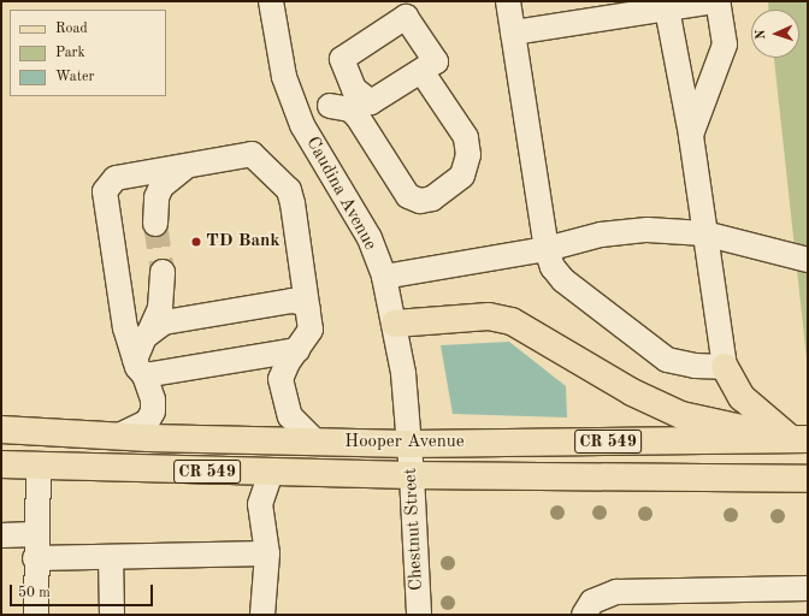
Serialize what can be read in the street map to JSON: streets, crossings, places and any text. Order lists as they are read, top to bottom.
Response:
{
  "streets": {
    "main road": ["CR 549", "Hooper Avenue"],
    "street": ["Caudina Avenue", "Chestnut Street"]
  },
  "crossings": [
    ["Caudina Avenue", "Hooper Avenue"],
    ["Caudina Avenue", "Chestnut Street"],
    ["Hooper Avenue", "Chestnut Street"]
  ],
  "places": ["TD Bank"],
  "legend": ["Road", "Park", "Water"],
  "scale_bar": "50 m",
  "north": "left"
}
